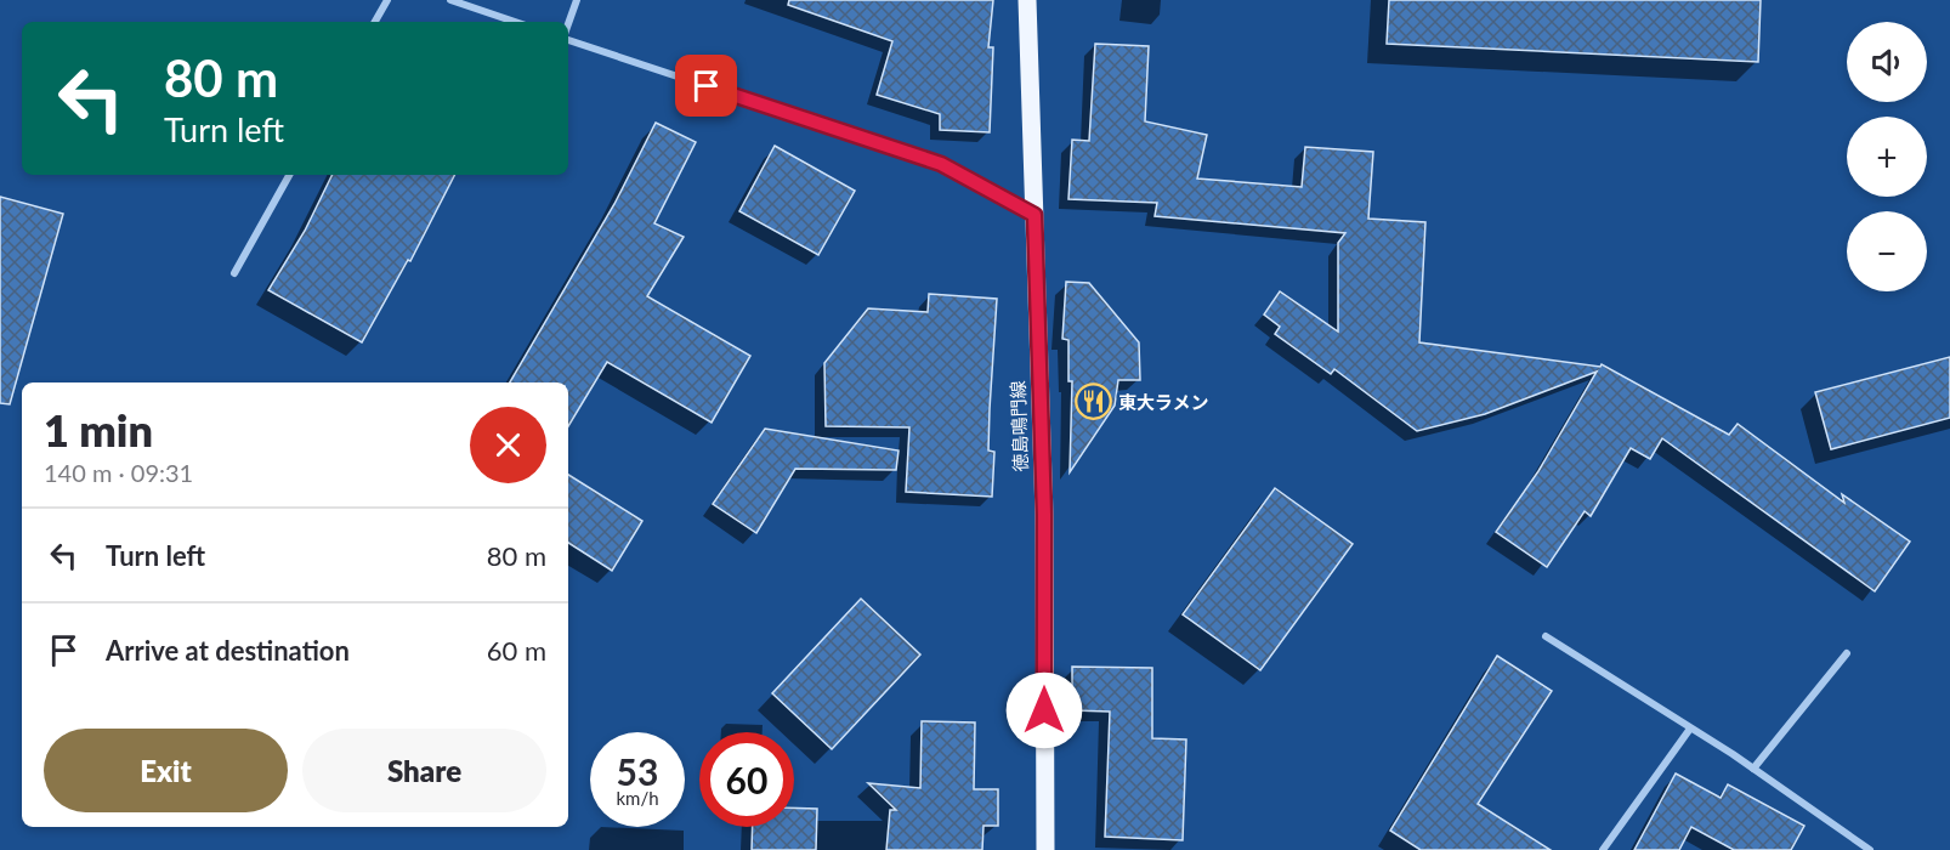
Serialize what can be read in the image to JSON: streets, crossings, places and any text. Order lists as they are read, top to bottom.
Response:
{
  "streets": {
    "main road": ["徳島鳴門線"]
  },
  "places": {
    "restaurant": ["東大ラメン"]
  },
  "page": {
    "map_buttons": ["+", "−"],
    "turn": ["80 m", "Turn left"],
    "heading": ["1 min", "140 m · 09:31"],
    "list": [
      {
        "name": "Turn left",
        "value": "80 m"
      },
      {
        "name": "Arrive at destination",
        "value": "60 m"
      }
    ],
    "buttons": ["Exit", "Share"],
    "speed": "53 km/h",
    "limit": "60"
  }
}
